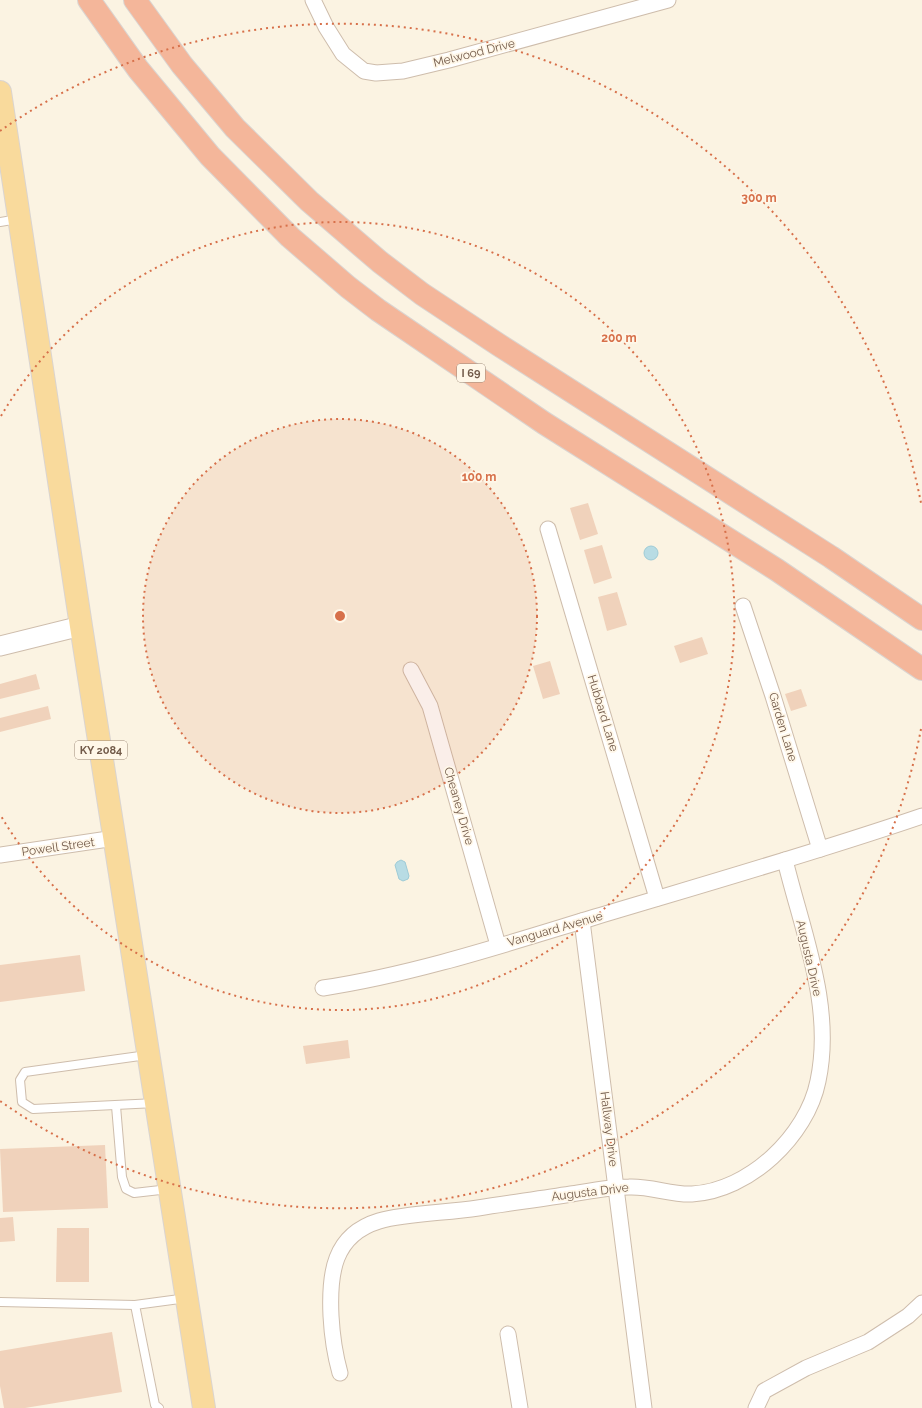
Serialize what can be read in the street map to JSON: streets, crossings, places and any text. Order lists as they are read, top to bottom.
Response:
{
  "streets": {
    "highway": ["I 69"],
    "main road": ["KY 2084"],
    "street": [
      "Melwood Drive",
      "Hubbard Lane",
      "Garden Lane",
      "Cheaney Drive",
      "Powell Street",
      "Vanguard Avenue",
      "Augusta Drive",
      "Hallway Drive"
    ]
  },
  "crossings": [
    ["Hubbard Lane", "Vanguard Avenue"],
    ["Garden Lane", "Vanguard Avenue"],
    ["KY 2084", "Powell Street"],
    ["Cheaney Drive", "Vanguard Avenue"],
    ["Vanguard Avenue", "Augusta Drive"],
    ["Vanguard Avenue", "Hallway Drive"],
    ["Augusta Drive", "Hallway Drive"]
  ],
  "rings": ["300 m", "200 m", "100 m"]
}
